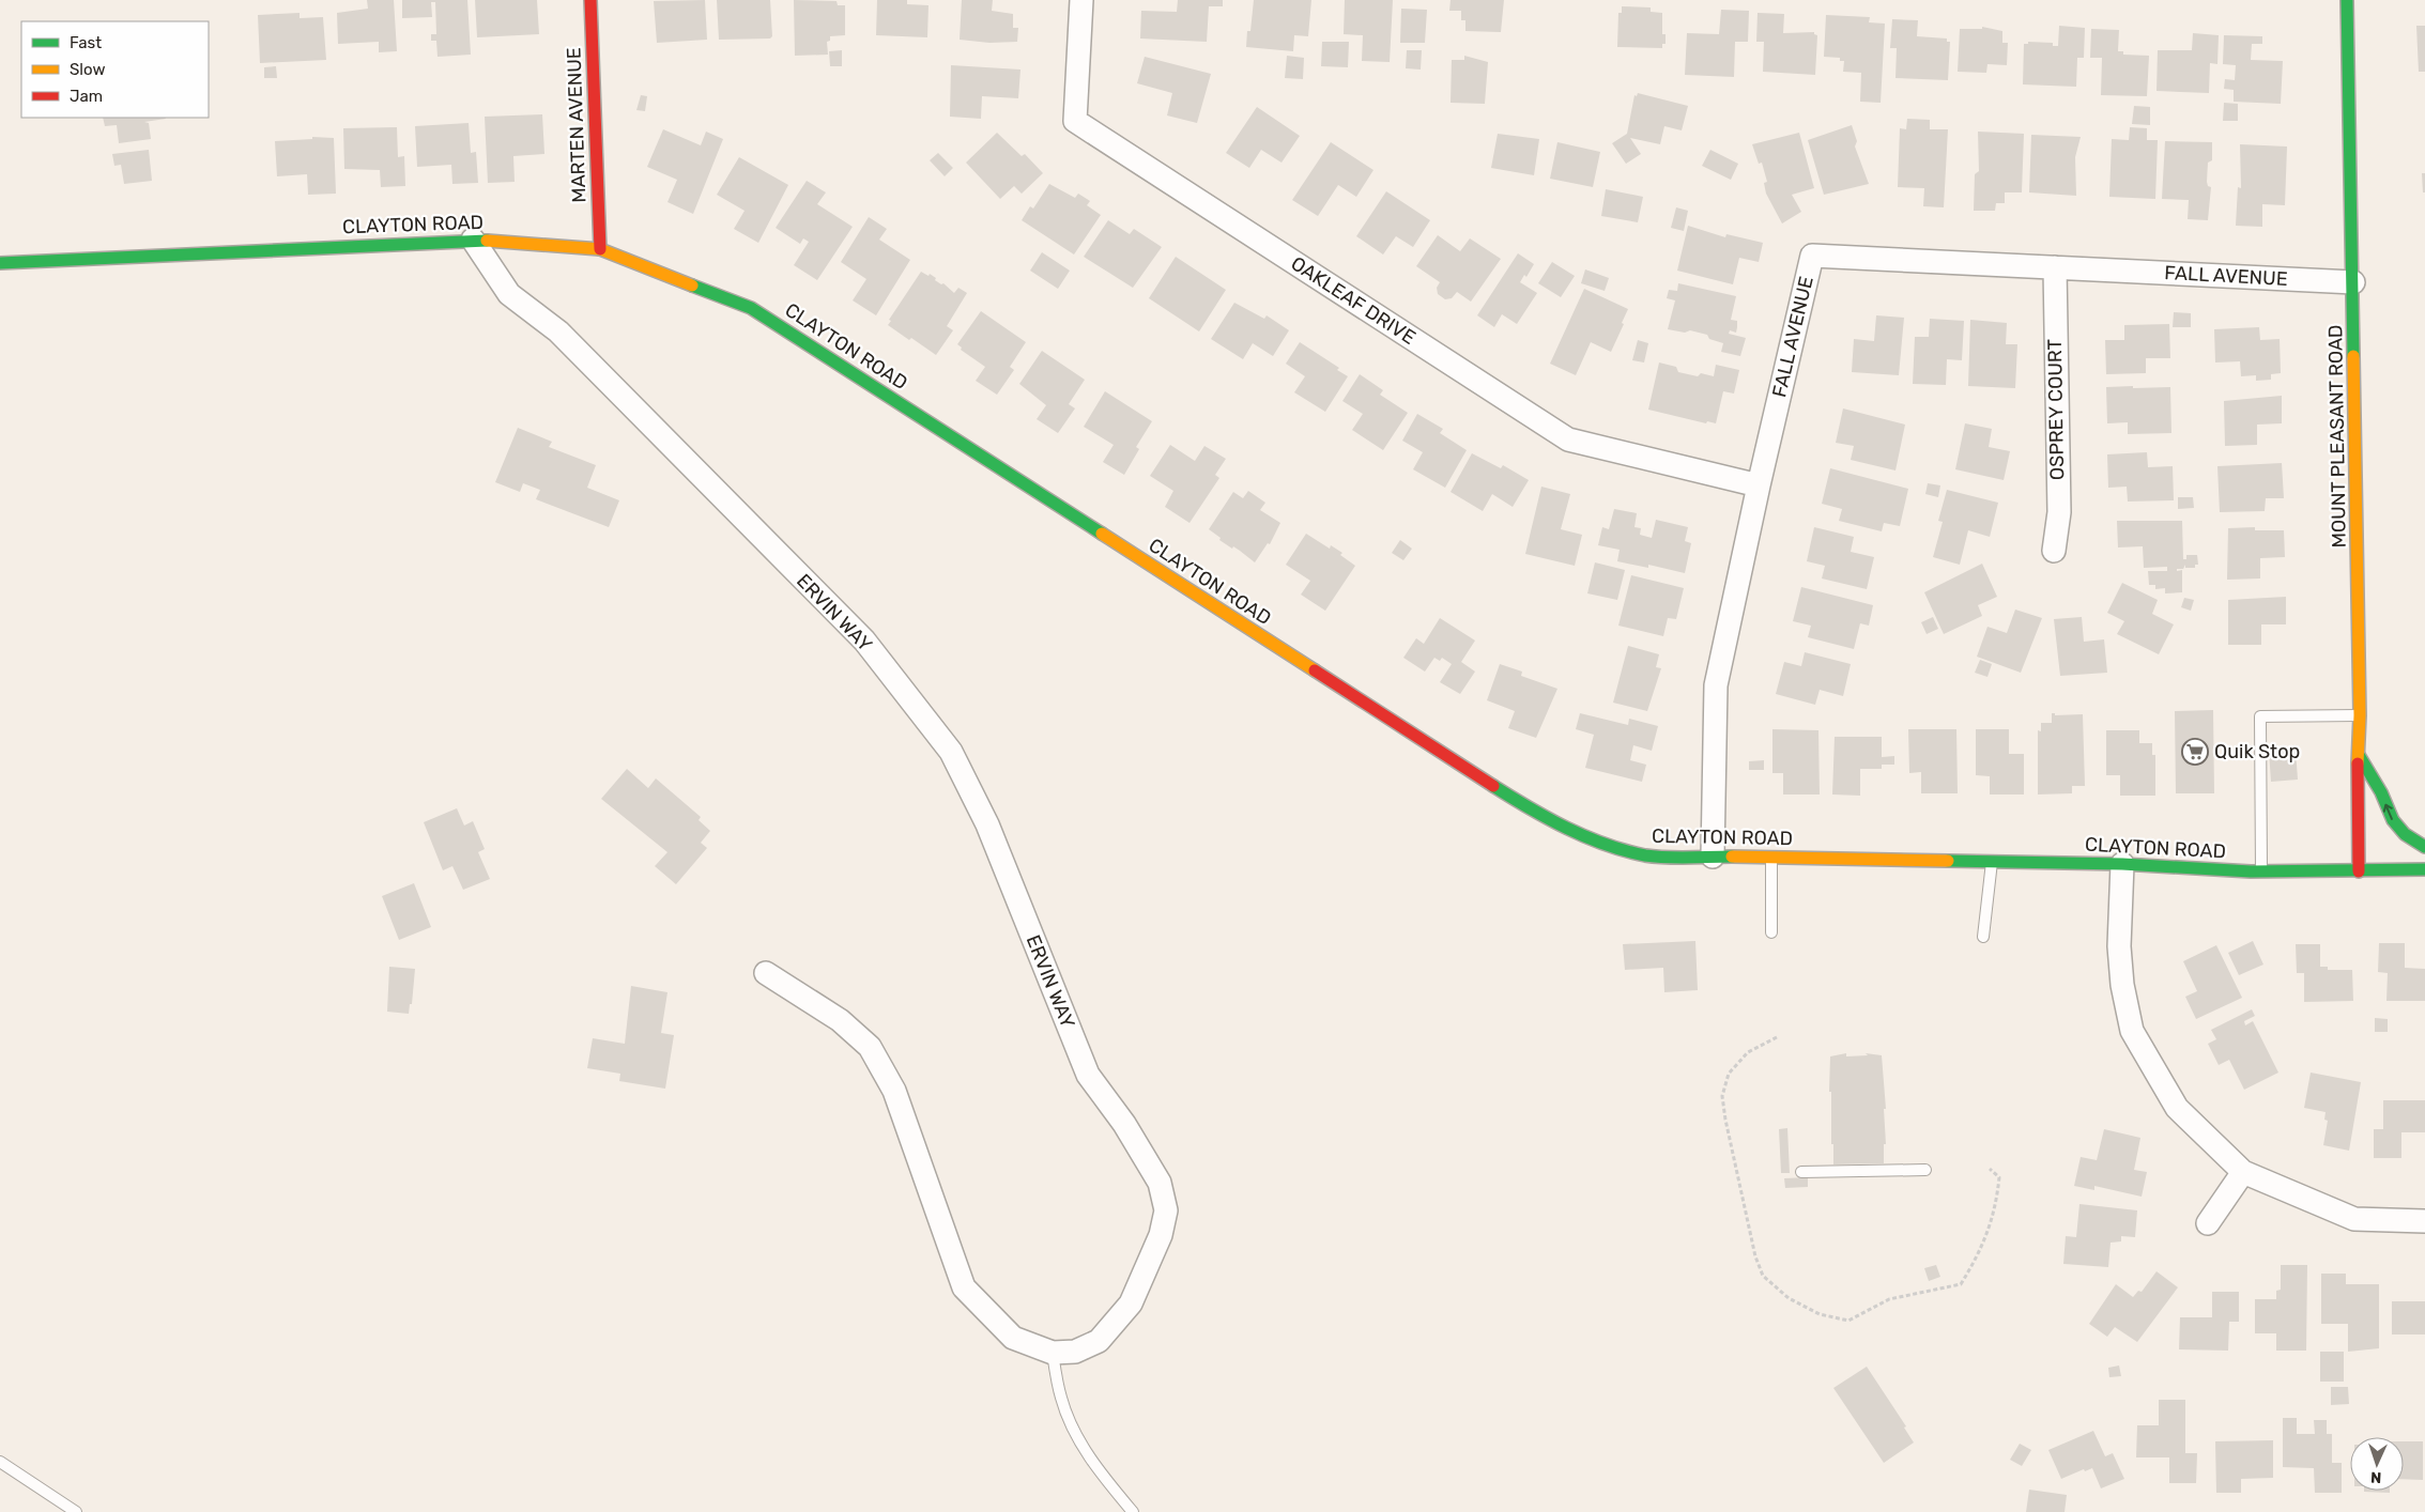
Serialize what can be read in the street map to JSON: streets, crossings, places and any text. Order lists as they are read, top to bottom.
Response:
{
  "streets": {
    "street": [
      "MARTEN AVENUE",
      "CLAYTON ROAD",
      "FALL AVENUE",
      "OAKLEAF DRIVE",
      "OSPREY COURT",
      "MOUNT PLEASANT ROAD",
      "ERVIN WAY"
    ]
  },
  "crossings": [
    ["MARTEN AVENUE", "CLAYTON ROAD"],
    ["CLAYTON ROAD", "FALL AVENUE"],
    ["CLAYTON ROAD", "MOUNT PLEASANT ROAD"],
    ["CLAYTON ROAD", "ERVIN WAY"],
    ["FALL AVENUE", "OAKLEAF DRIVE"],
    ["FALL AVENUE", "OSPREY COURT"],
    ["FALL AVENUE", "MOUNT PLEASANT ROAD"]
  ],
  "places": {
    "supermarket": ["Quik Stop"]
  },
  "legend": ["Fast", "Slow", "Jam"],
  "north": "bottom"
}
